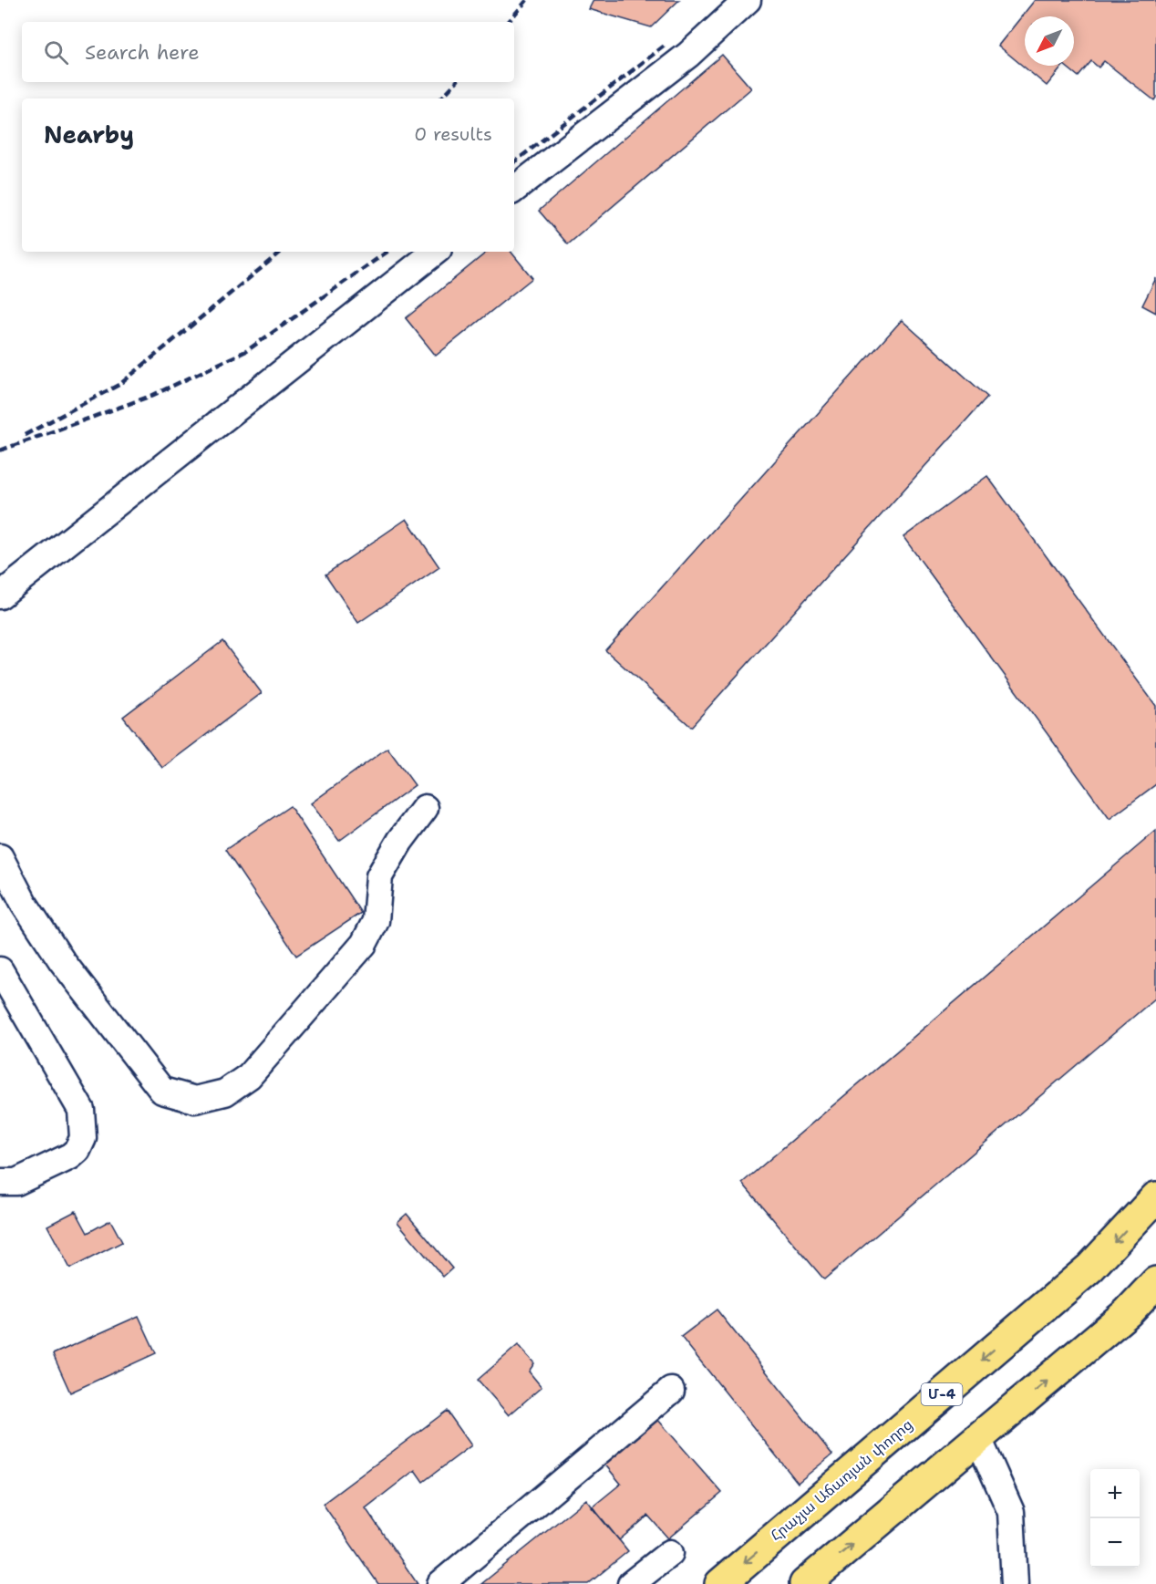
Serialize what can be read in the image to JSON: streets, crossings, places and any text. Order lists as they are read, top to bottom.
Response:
{
  "streets": {
    "highway": ["Մ-4", "Հրաչյա Աճառյան փողոց"]
  },
  "north": "bottom left",
  "page": {
    "search": "Search here",
    "heading": ["Nearby", "0 results"],
    "map_buttons": ["+", "−"]
  }
}
